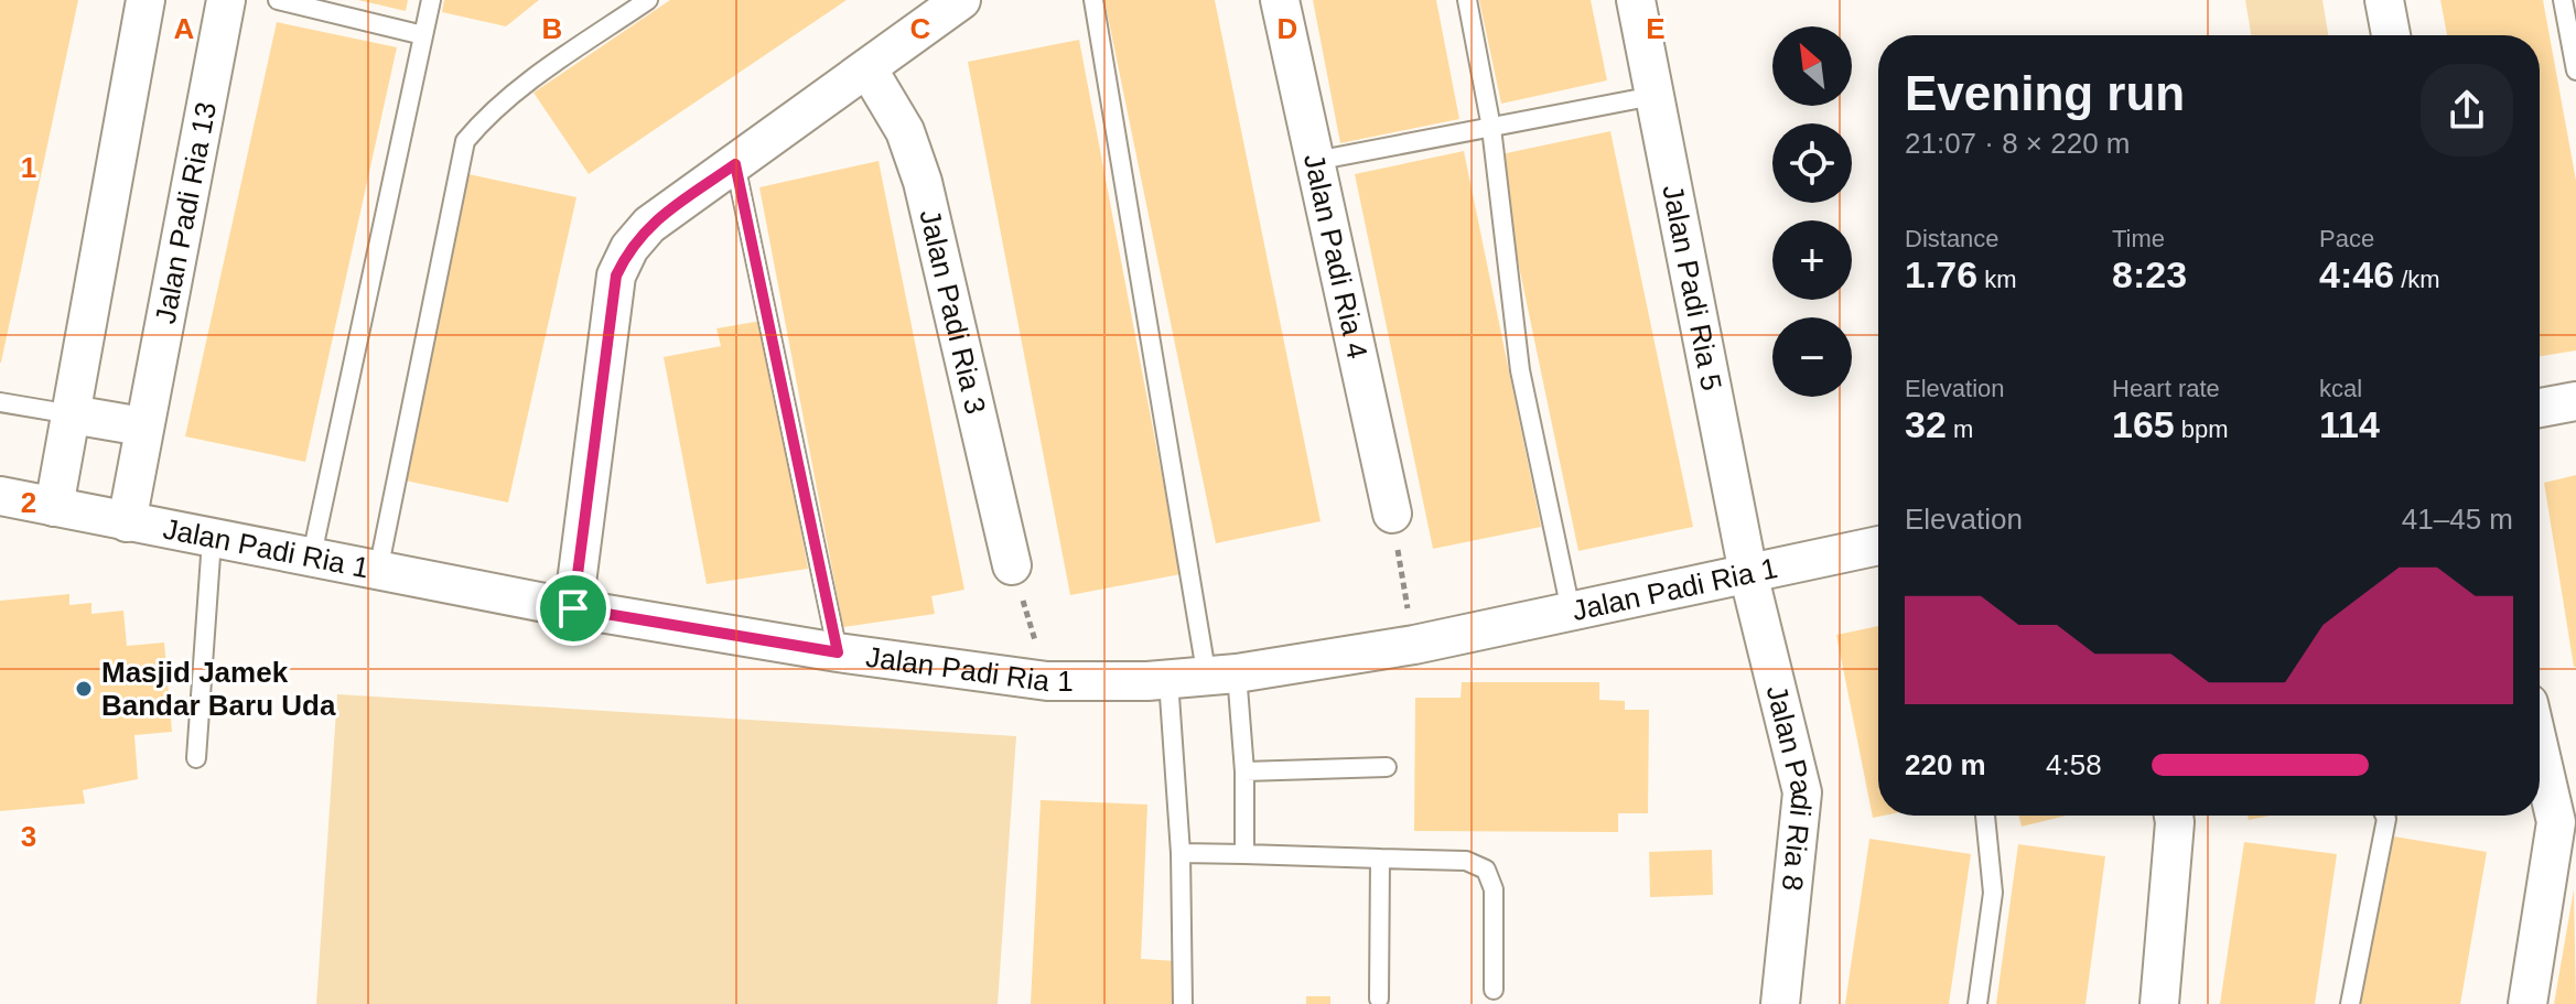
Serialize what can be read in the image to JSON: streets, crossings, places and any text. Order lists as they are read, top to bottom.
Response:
{
  "streets": {
    "street": [
      "Jalan Padi Ria 13",
      "Jalan Padi Ria 4",
      "Jalan Padi Ria 5",
      "Jalan Padi Ria 3",
      "Jalan Padi Ria 1",
      "Jalan Padi Ria 8"
    ]
  },
  "crossings": [
    ["Jalan Padi Ria 13", "Jalan Padi Ria 1"],
    ["Jalan Padi Ria 5", "Jalan Padi Ria 1"],
    ["Jalan Padi Ria 5", "Jalan Padi Ria 8"],
    ["Jalan Padi Ria 1", "Jalan Padi Ria 8"]
  ],
  "places": ["Masjid Jamek Bandar Baru Uda"],
  "north": "top left",
  "page": {
    "map_buttons": ["+", "−"],
    "heading": ["Evening run", "21:07 · 8 × 220 m"],
    "stats": [
      ["Distance", "1.76 km"],
      ["Time", "8:23"],
      ["Pace", "4:46 /km"],
      ["Elevation", "32 m"],
      ["Heart rate", "165 bpm"],
      ["kcal", "114"]
    ],
    "chart": ["Elevation", "41–45 m"],
    "list": [
      {
        "name": "220 m",
        "note": "4:58"
      }
    ]
  },
  "grid": {
    "columns": [
      "A",
      "B",
      "C",
      "D",
      "E"
    ],
    "rows": ["1", "2", "3"]
  }
}
